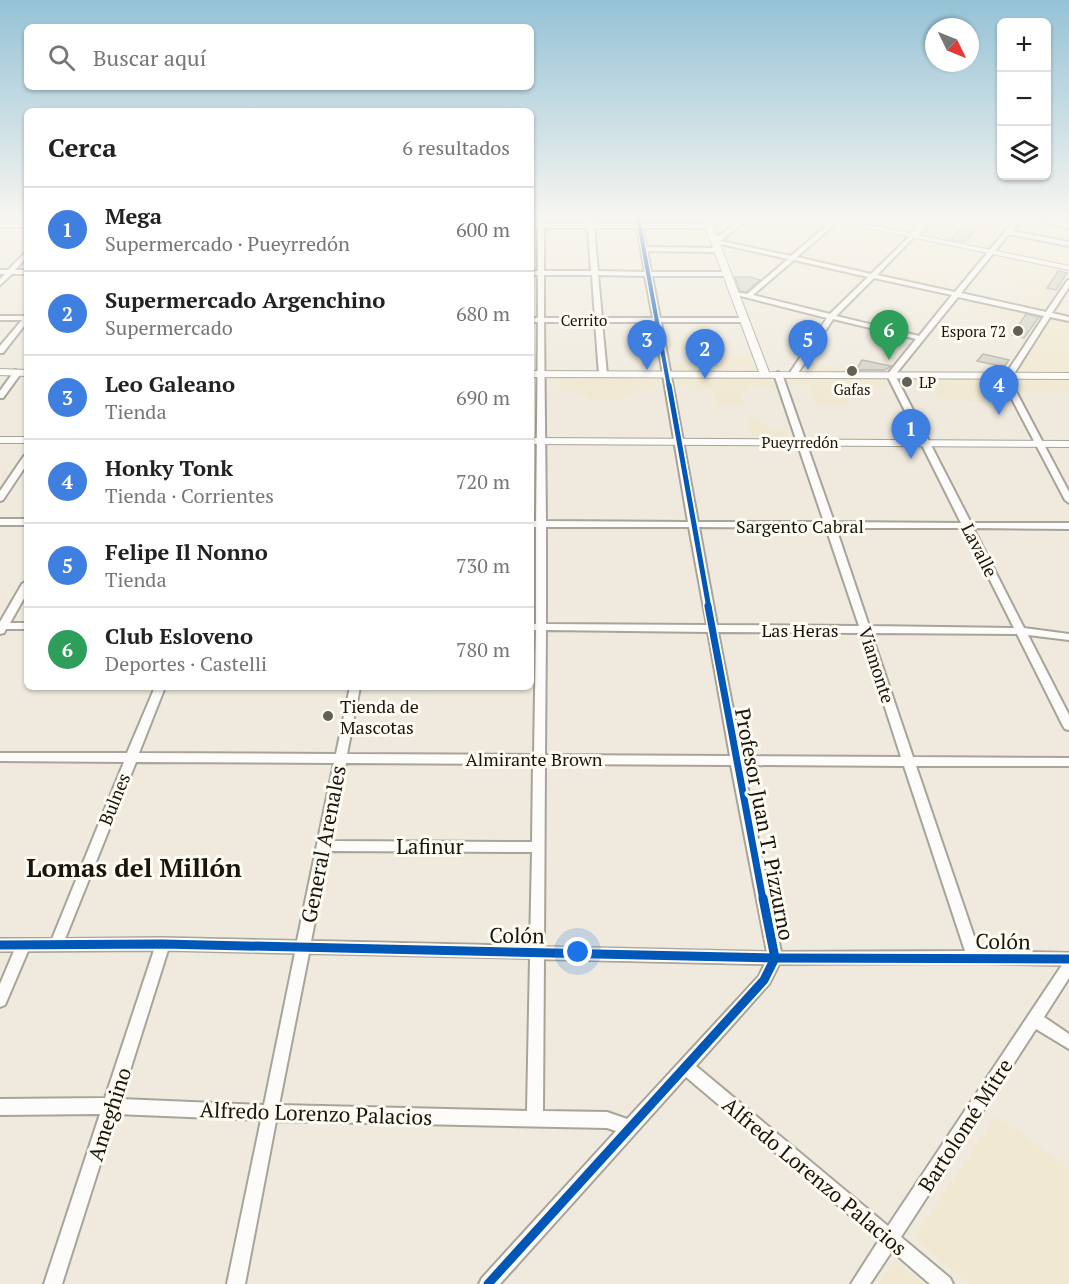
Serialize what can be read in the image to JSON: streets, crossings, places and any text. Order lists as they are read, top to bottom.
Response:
{
  "streets": {
    "street": [
      "Cerrito",
      "Pueyrredón",
      "Sargento Cabral",
      "Lavalle",
      "Las Heras",
      "Viamonte",
      "Almirante Brown",
      "Bulnes",
      "Profesor Juan T. Pizzurno",
      "General Arenales",
      "Lafinur",
      "Colón",
      "Alfredo Lorenzo Palacios",
      "Ameghino",
      "Bartolomé Mitre"
    ]
  },
  "crossings": [
    ["Cerrito", "Profesor Juan T. Pizzurno"],
    ["Pueyrredón", "Lavalle"],
    ["Pueyrredón", "Viamonte"],
    ["Pueyrredón", "Profesor Juan T. Pizzurno"],
    ["Sargento Cabral", "Lavalle"],
    ["Sargento Cabral", "Viamonte"],
    ["Sargento Cabral", "Profesor Juan T. Pizzurno"],
    ["Lavalle", "Las Heras"],
    ["Las Heras", "Viamonte"],
    ["Las Heras", "Profesor Juan T. Pizzurno"],
    ["Viamonte", "Almirante Brown"],
    ["Viamonte", "Colón"],
    ["Almirante Brown", "Bulnes"],
    ["Almirante Brown", "Profesor Juan T. Pizzurno"],
    ["Almirante Brown", "General Arenales"],
    ["Bulnes", "Colón"],
    ["Profesor Juan T. Pizzurno", "Colón"],
    ["Profesor Juan T. Pizzurno", "Alfredo Lorenzo Palacios"],
    ["General Arenales", "Lafinur"],
    ["General Arenales", "Colón"],
    ["General Arenales", "Alfredo Lorenzo Palacios"],
    ["Colón", "Ameghino"],
    ["Alfredo Lorenzo Palacios", "Ameghino"],
    ["Alfredo Lorenzo Palacios", "Bartolomé Mitre"]
  ],
  "districts": ["Lomas del Millón"],
  "places": [
    "Espora 72",
    "Gafas",
    "LP",
    "Tienda de Mascotas"
  ],
  "north": "bottom right",
  "page": {
    "map_buttons": ["+", "−"],
    "search": "Buscar aquí",
    "heading": ["Cerca", "6 resultados"],
    "list": [
      {
        "mark": "1",
        "name": "Mega",
        "note": "Supermercado · Pueyrredón",
        "value": "600 m"
      },
      {
        "mark": "2",
        "name": "Supermercado Argenchino",
        "note": "Supermercado",
        "value": "680 m"
      },
      {
        "mark": "3",
        "name": "Leo Galeano",
        "note": "Tienda",
        "value": "690 m"
      },
      {
        "mark": "4",
        "name": "Honky Tonk",
        "note": "Tienda · Corrientes",
        "value": "720 m"
      },
      {
        "mark": "5",
        "name": "Felipe Il Nonno",
        "note": "Tienda",
        "value": "730 m"
      },
      {
        "mark": "6",
        "name": "Club Esloveno",
        "note": "Deportes · Castelli",
        "value": "780 m"
      }
    ],
    "pins": [
      "6",
      "3",
      "5",
      "2",
      "4",
      "1"
    ]
  }
}
